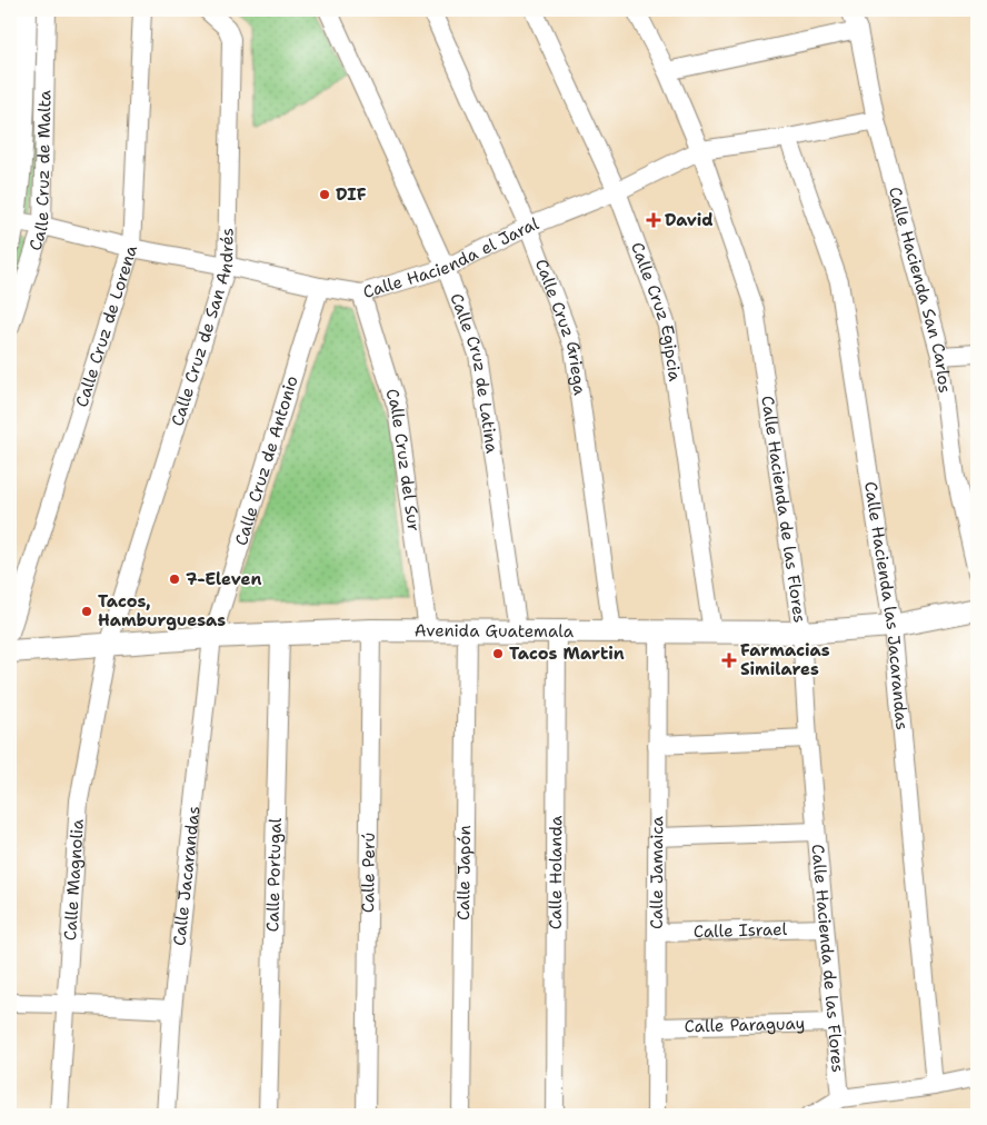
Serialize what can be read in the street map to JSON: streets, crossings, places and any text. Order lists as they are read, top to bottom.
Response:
{
  "streets": {
    "street": [
      "Calle Cruz de Malta",
      "Calle Hacienda el Jaral",
      "Calle Hacienda San Carlos",
      "Calle Cruz Egipcia",
      "Calle Cruz de Lorena",
      "Calle Cruz de San Andrés",
      "Calle Cruz Griega",
      "Calle Cruz de Latina",
      "Calle Cruz del Sur",
      "Calle Cruz de Antonio",
      "Calle Hacienda de las Flores",
      "Calle Hacienda las Jacarandas",
      "Avenida Guatemala",
      "Calle Perú",
      "Calle Japón",
      "Calle Holanda",
      "Calle Jamaica",
      "Calle Portugal",
      "Calle Jacarandas",
      "Calle Magnolia",
      "Calle Israel",
      "Calle Paraguay"
    ]
  },
  "crossings": [
    ["Calle Cruz de Malta", "Calle Hacienda el Jaral"],
    ["Calle Hacienda el Jaral", "Calle Hacienda San Carlos"],
    ["Calle Hacienda el Jaral", "Calle Cruz Egipcia"],
    ["Calle Hacienda el Jaral", "Calle Cruz de Lorena"],
    ["Calle Hacienda el Jaral", "Calle Cruz de San Andrés"],
    ["Calle Hacienda el Jaral", "Calle Cruz Griega"],
    ["Calle Hacienda el Jaral", "Calle Cruz de Latina"],
    ["Calle Hacienda el Jaral", "Calle Cruz del Sur"],
    ["Calle Hacienda el Jaral", "Calle Cruz de Antonio"],
    ["Calle Hacienda el Jaral", "Calle Hacienda de las Flores"],
    ["Calle Hacienda el Jaral", "Calle Hacienda las Jacarandas"],
    ["Calle Cruz Egipcia", "Avenida Guatemala"],
    ["Calle Cruz de San Andrés", "Avenida Guatemala"],
    ["Calle Cruz de San Andrés", "Calle Magnolia"],
    ["Calle Cruz Griega", "Avenida Guatemala"],
    ["Calle Cruz de Latina", "Avenida Guatemala"],
    ["Calle Cruz del Sur", "Avenida Guatemala"],
    ["Calle Cruz de Antonio", "Avenida Guatemala"],
    ["Calle Cruz de Antonio", "Calle Jacarandas"],
    ["Calle Hacienda de las Flores", "Avenida Guatemala"],
    ["Calle Hacienda de las Flores", "Calle Israel"],
    ["Calle Hacienda de las Flores", "Calle Paraguay"],
    ["Calle Hacienda las Jacarandas", "Avenida Guatemala"],
    ["Avenida Guatemala", "Calle Perú"],
    ["Avenida Guatemala", "Calle Japón"],
    ["Avenida Guatemala", "Calle Holanda"],
    ["Avenida Guatemala", "Calle Jamaica"],
    ["Avenida Guatemala", "Calle Portugal"],
    ["Avenida Guatemala", "Calle Jacarandas"],
    ["Avenida Guatemala", "Calle Magnolia"],
    ["Calle Jamaica", "Calle Israel"],
    ["Calle Jamaica", "Calle Paraguay"]
  ],
  "places": {
    "other": [
      "DIF",
      "7-Eleven",
      "Tacos, Hamburguesas",
      "Tacos Martin"
    ],
    "health": ["David", "Farmacias Similares"]
  }
}
